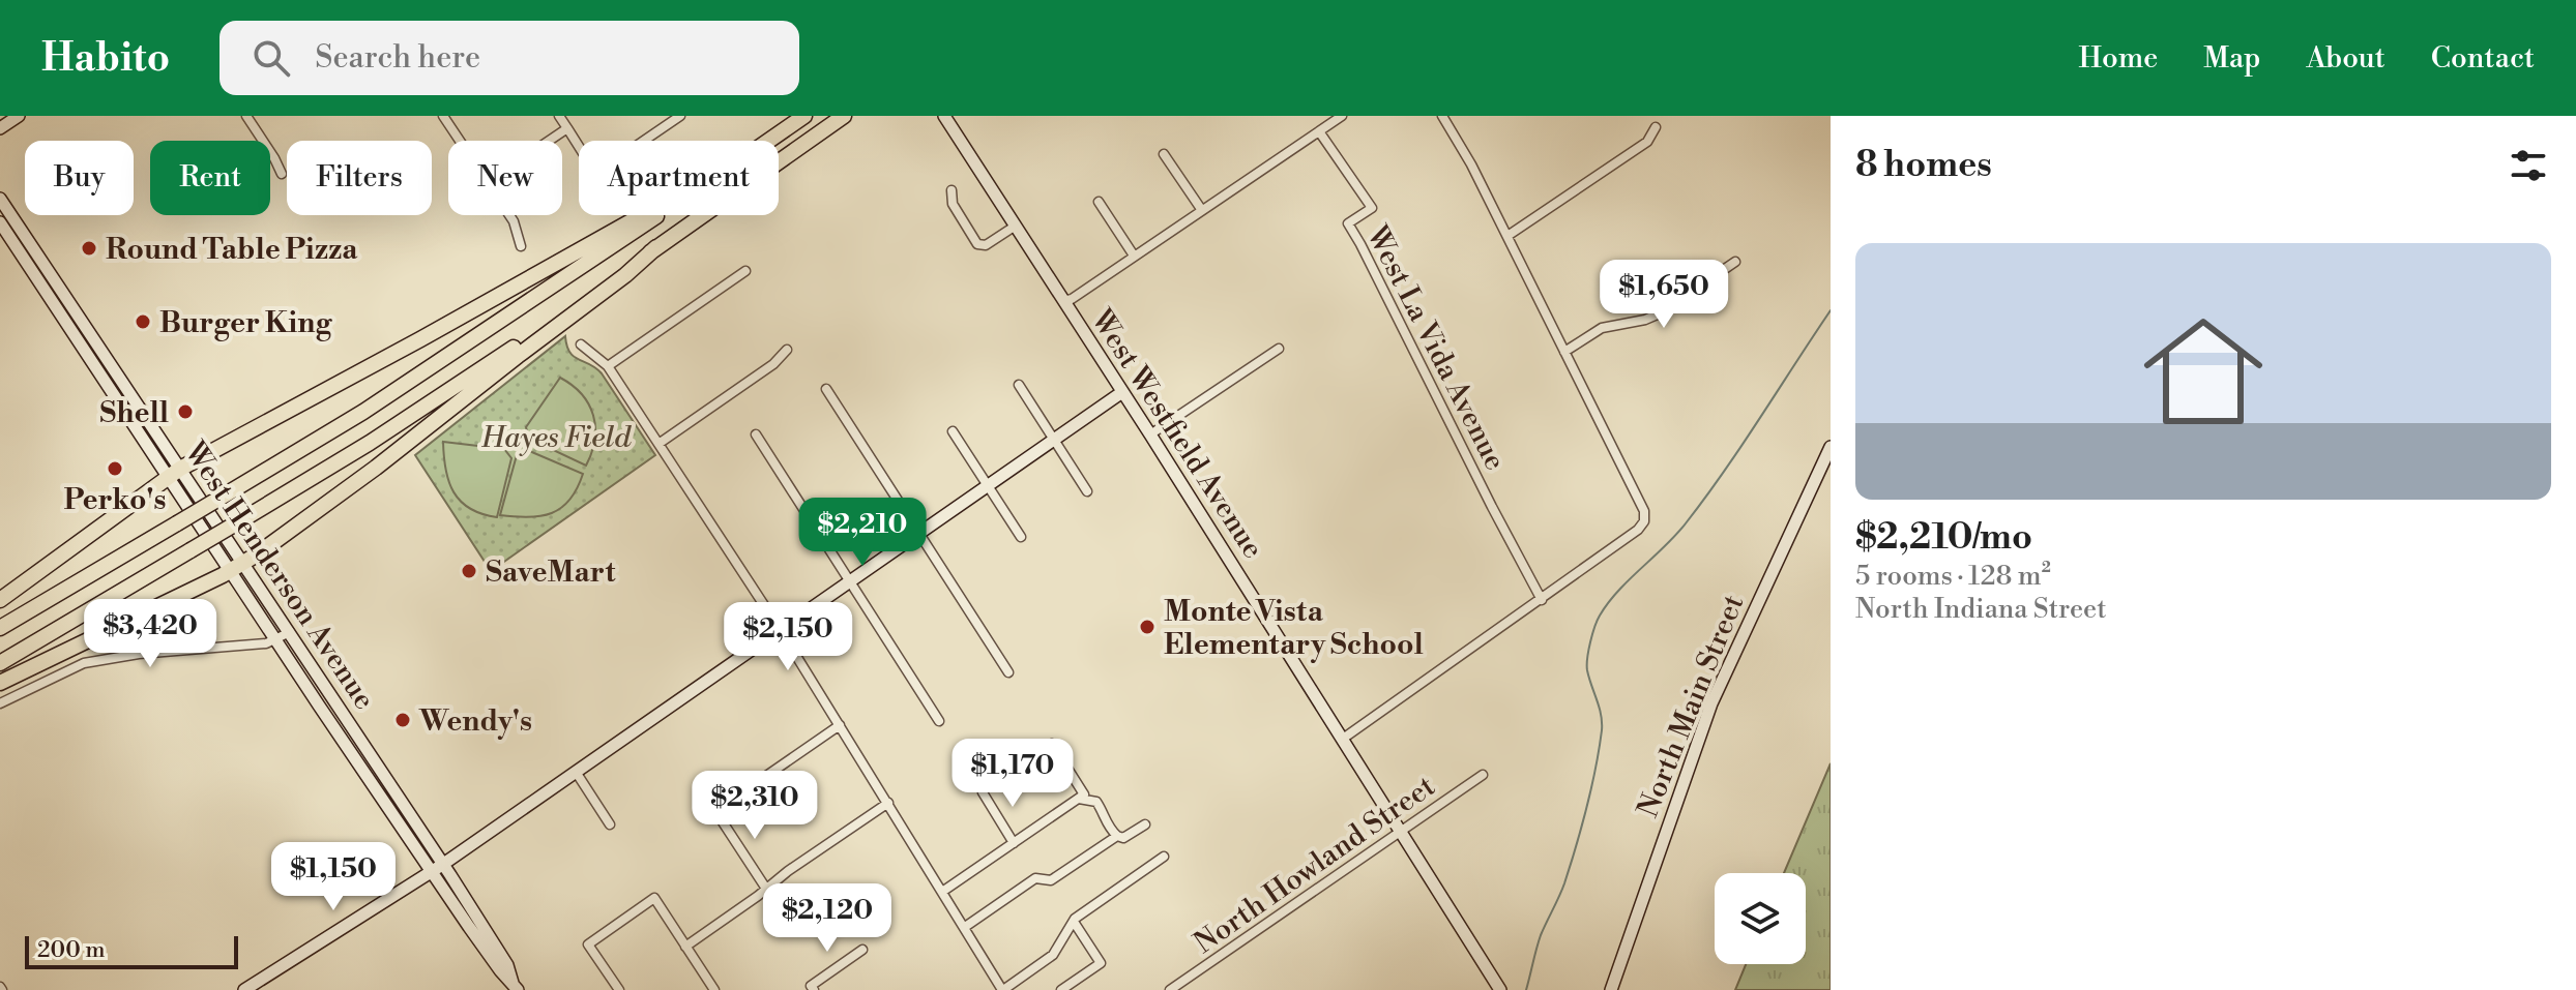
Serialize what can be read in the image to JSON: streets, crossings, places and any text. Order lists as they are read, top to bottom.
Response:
{
  "streets": {
    "main road": ["West Westfield Avenue", "West Henderson Avenue", "North Main Street"],
    "street": ["West La Vida Avenue", "North Howland Street"]
  },
  "crossings": [
    ["West Westfield Avenue", "North Howland Street"]
  ],
  "parks": ["Hayes Field"],
  "places": [
    "Round Table Pizza",
    "Burger King",
    "Shell",
    "Perko's",
    "SaveMart",
    "Monte Vista Elementary School",
    "Wendy's"
  ],
  "scale_bar": "200 m",
  "page": {
    "header": "Habito",
    "search": "Search here",
    "nav": [
      "Home",
      "Map",
      "About",
      "Contact"
    ],
    "heading": "8 homes",
    "chip": [
      "Buy",
      "Rent",
      "Filters",
      "New",
      "Apartment"
    ],
    "list": [
      {
        "name": "$2,210/mo",
        "note": "5 rooms · 128 m² · North Indiana Street"
      }
    ],
    "price": [
      "$1,650",
      "$2,210",
      "$3,420",
      "$2,150",
      "$1,170",
      "$2,310",
      "$1,150",
      "$2,120"
    ],
    "scale": "200 m"
  }
}
